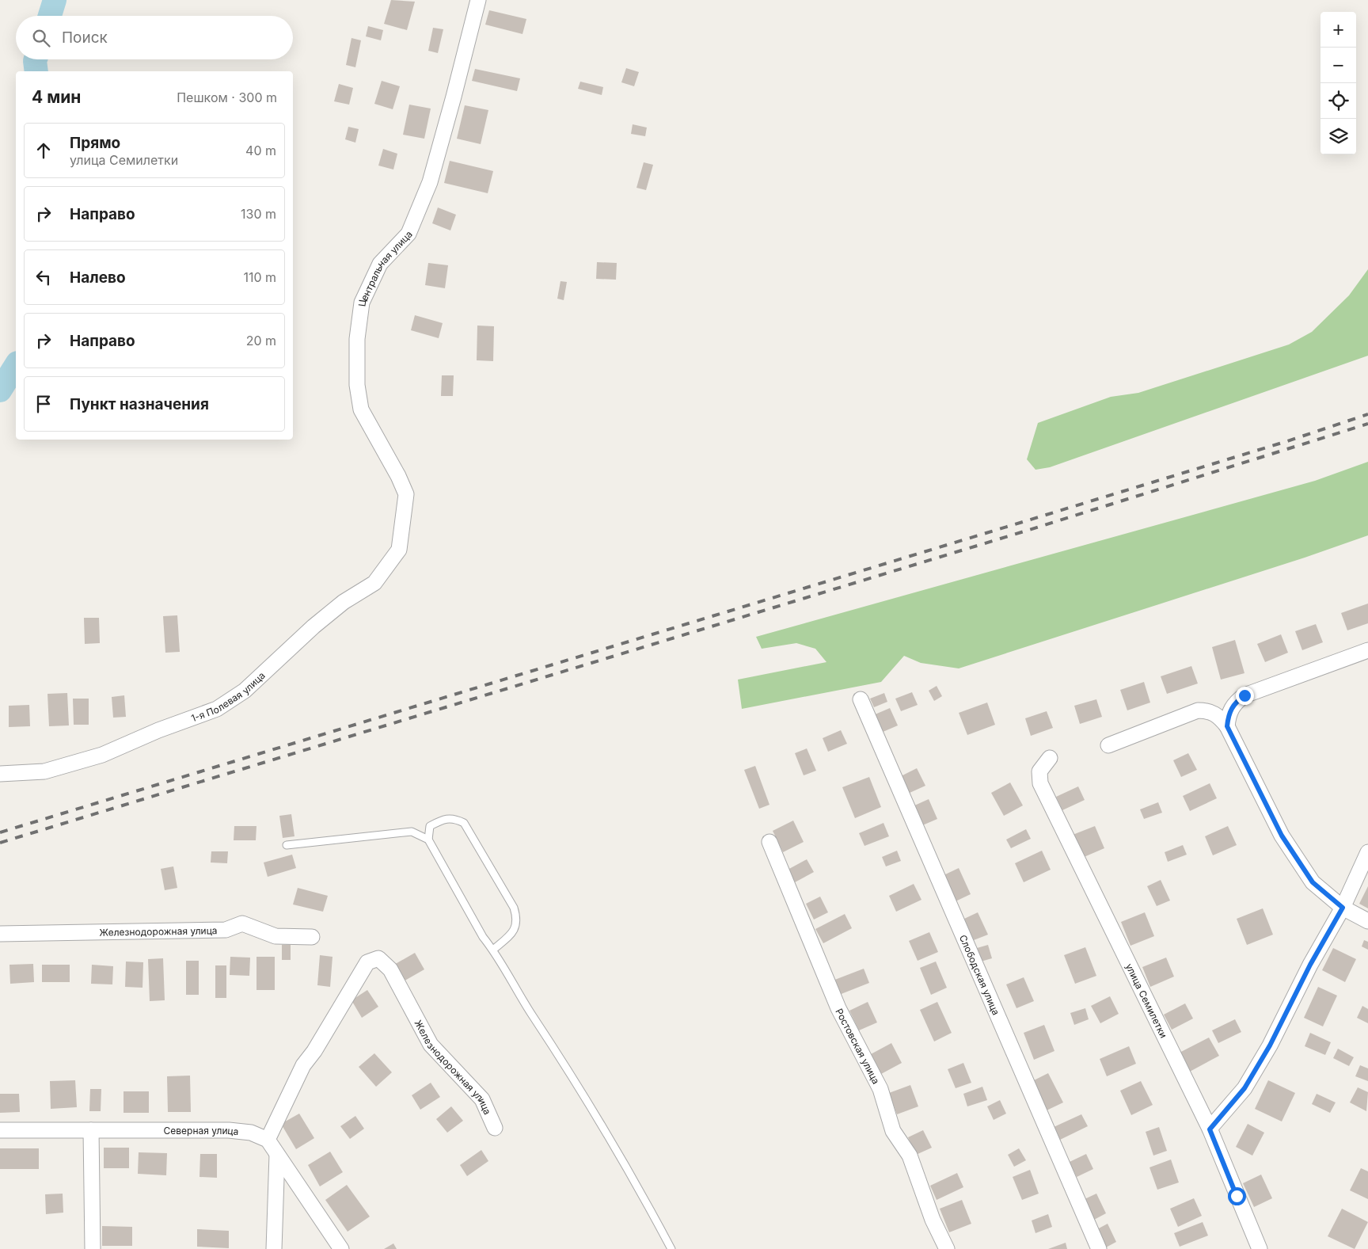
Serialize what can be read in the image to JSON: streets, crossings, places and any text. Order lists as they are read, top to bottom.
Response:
{
  "streets": {
    "street": [
      "Центральная улица",
      "1-я Полевая улица",
      "Железнодорожная улица",
      "Слободская улица",
      "улица Семилетки",
      "Ростовская улица",
      "Северная улица"
    ]
  },
  "crossings": [
    ["Центральная улица", "1-я Полевая улица"],
    ["Железнодорожная улица", "Северная улица"]
  ],
  "page": {
    "map_buttons": ["+", "−"],
    "search": "Поиск",
    "heading": ["4 мин", "Пешком · 300 m"],
    "list": [
      ["Прямо", "улица Семилетки", "40 m"],
      ["Направо", "130 m"],
      ["Налево", "110 m"],
      ["Направо", "20 m"],
      "Пункт назначения"
    ]
  }
}
